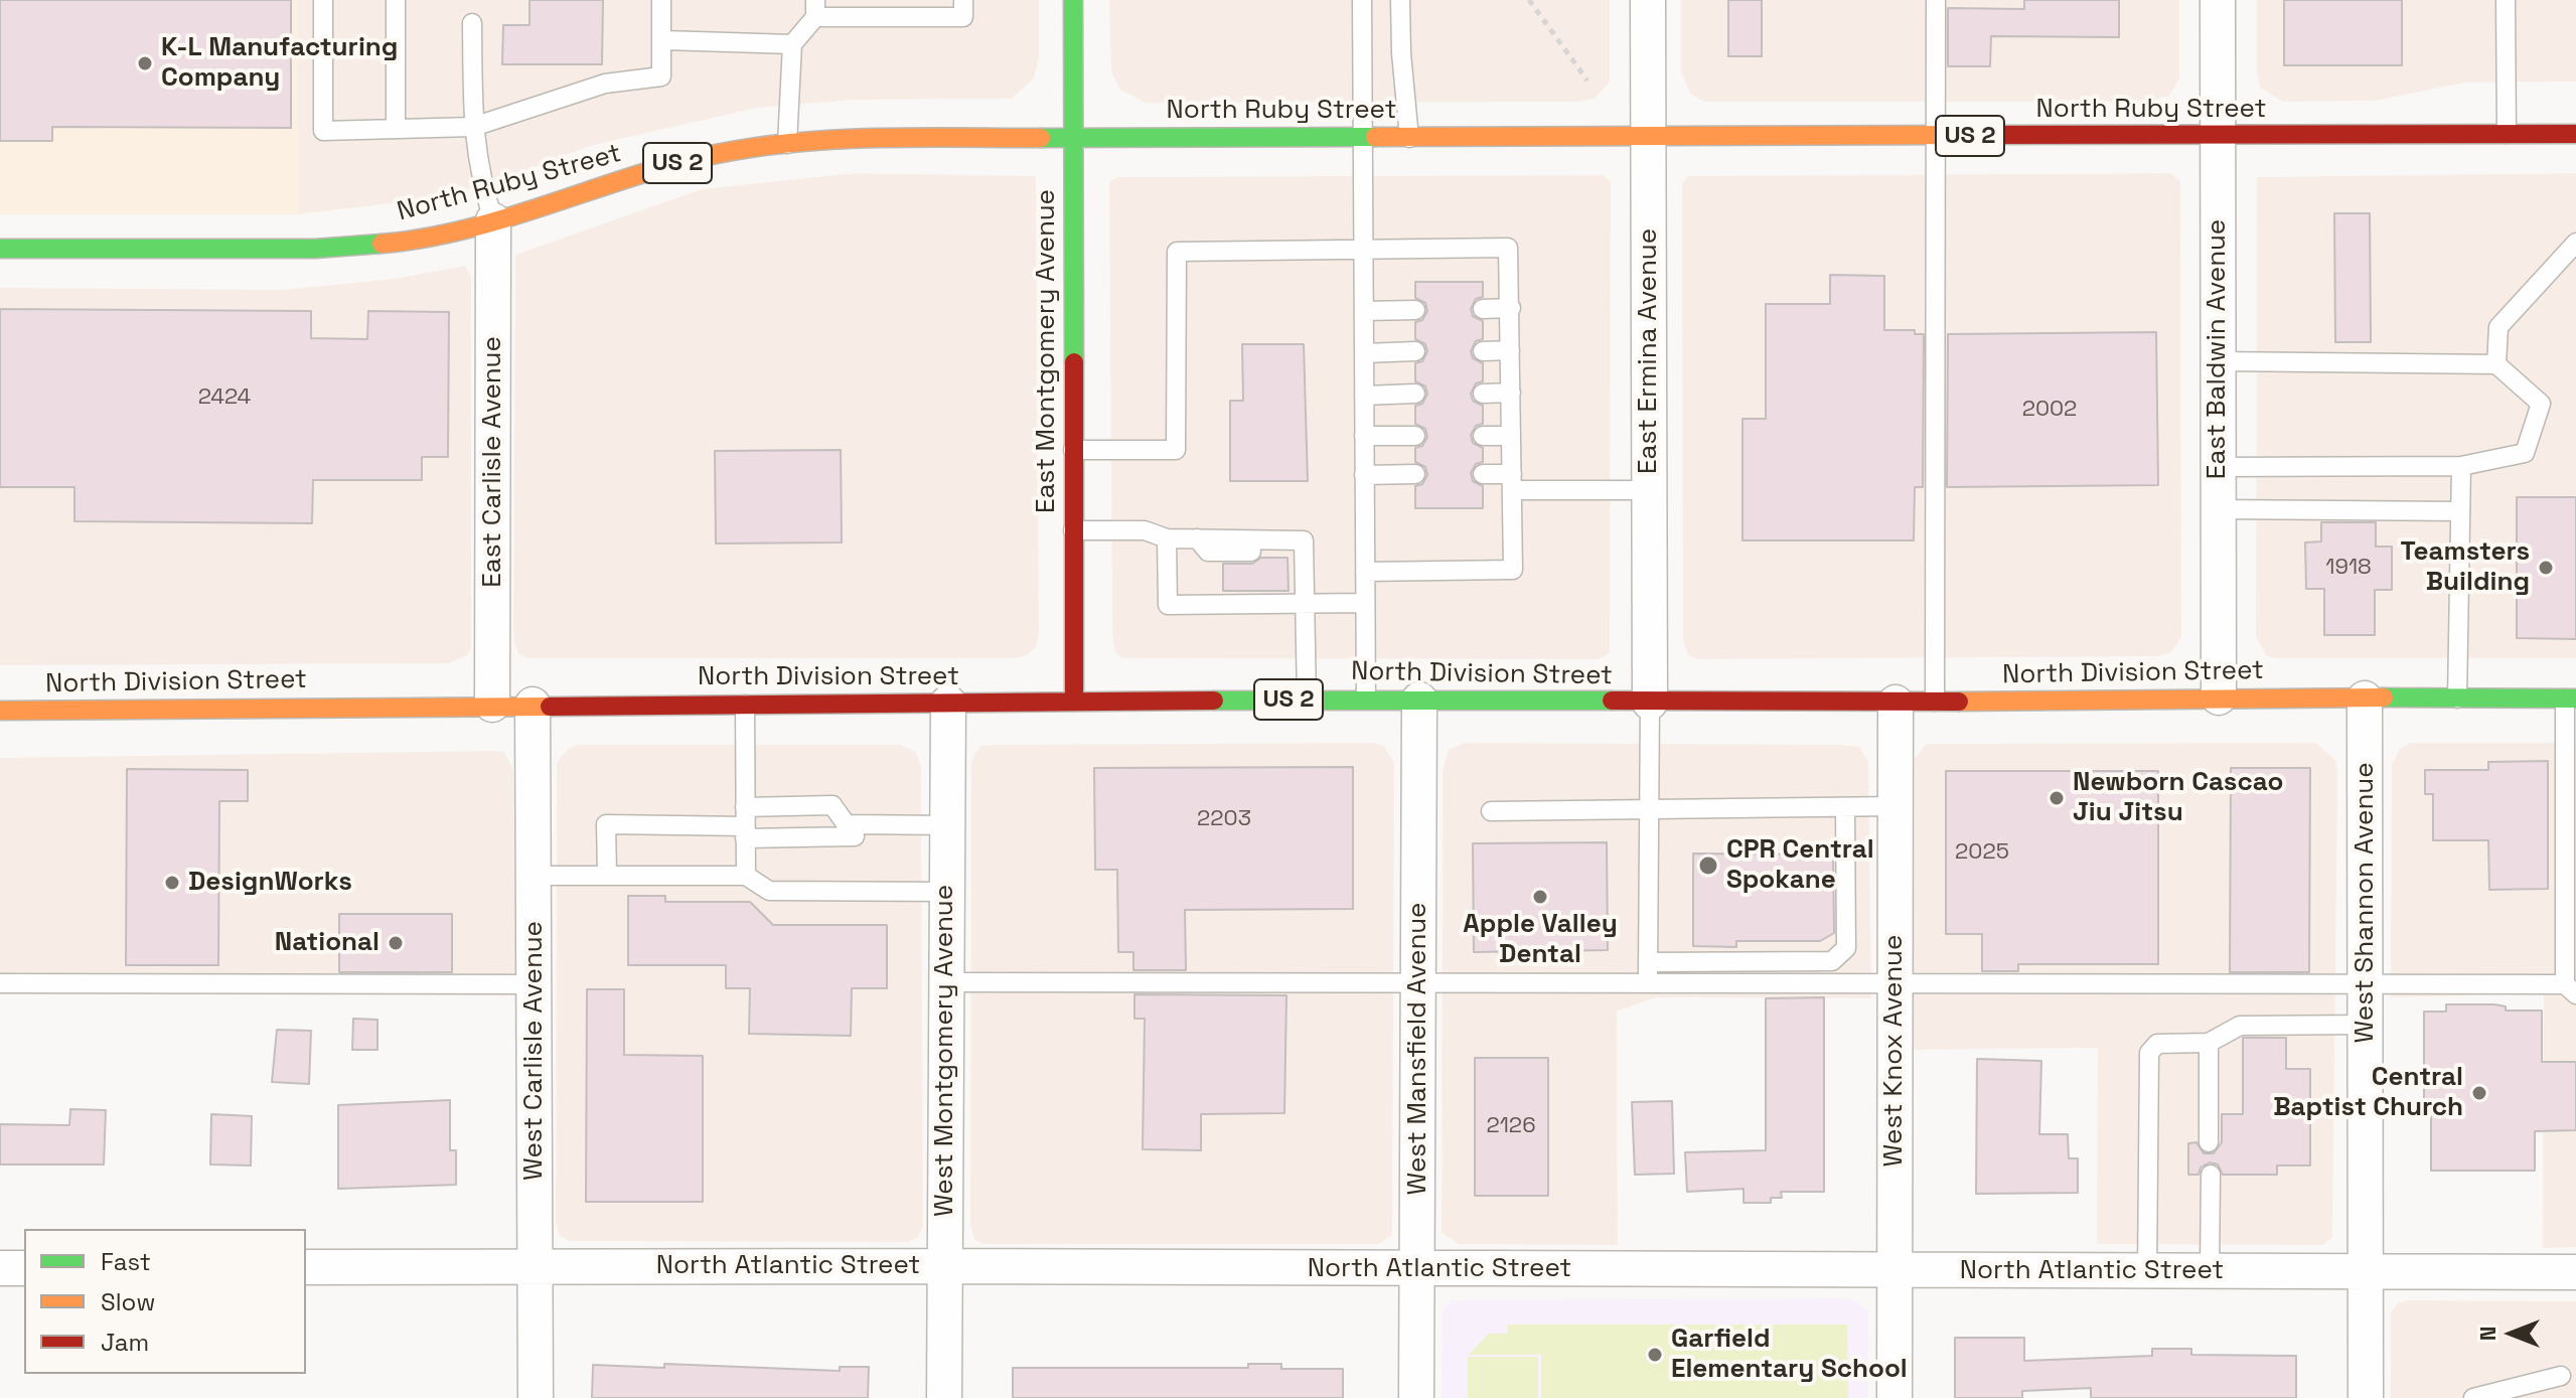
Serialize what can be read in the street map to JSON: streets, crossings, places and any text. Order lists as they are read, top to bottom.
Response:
{
  "streets": {
    "main road": [
      "North Ruby Street",
      "US 2",
      "East Montgomery Avenue",
      "North Division Street"
    ],
    "street": [
      "East Baldwin Avenue",
      "East Ermina Avenue",
      "East Carlisle Avenue",
      "West Shannon Avenue",
      "West Mansfield Avenue",
      "West Carlisle Avenue",
      "West Montgomery Avenue",
      "West Knox Avenue",
      "North Atlantic Street"
    ]
  },
  "crossings": [
    ["North Ruby Street", "East Baldwin Avenue"],
    ["North Ruby Street", "East Montgomery Avenue"],
    ["North Ruby Street", "East Ermina Avenue"],
    ["North Ruby Street", "East Carlisle Avenue"],
    ["East Baldwin Avenue", "North Division Street"],
    ["East Montgomery Avenue", "North Division Street"],
    ["East Ermina Avenue", "North Division Street"],
    ["East Carlisle Avenue", "North Division Street"],
    ["North Division Street", "West Shannon Avenue"],
    ["North Division Street", "West Mansfield Avenue"],
    ["North Division Street", "West Carlisle Avenue"],
    ["North Division Street", "West Montgomery Avenue"],
    ["North Division Street", "West Knox Avenue"],
    ["West Shannon Avenue", "North Atlantic Street"],
    ["West Mansfield Avenue", "North Atlantic Street"],
    ["West Carlisle Avenue", "North Atlantic Street"],
    ["West Montgomery Avenue", "North Atlantic Street"],
    ["West Knox Avenue", "North Atlantic Street"]
  ],
  "places": [
    "K-L Manufacturing Company",
    "Teamsters Building",
    "Newborn Cascao Jiu Jitsu",
    "CPR Central Spokane",
    "DesignWorks",
    "Apple Valley Dental",
    "National",
    "Central Baptist Church",
    "Garfield Elementary School"
  ],
  "house_numbers": [
    "2424",
    "2002",
    "1918",
    "2203",
    "2025",
    "2126"
  ],
  "legend": ["Fast", "Slow", "Jam"],
  "north": "left"
}
